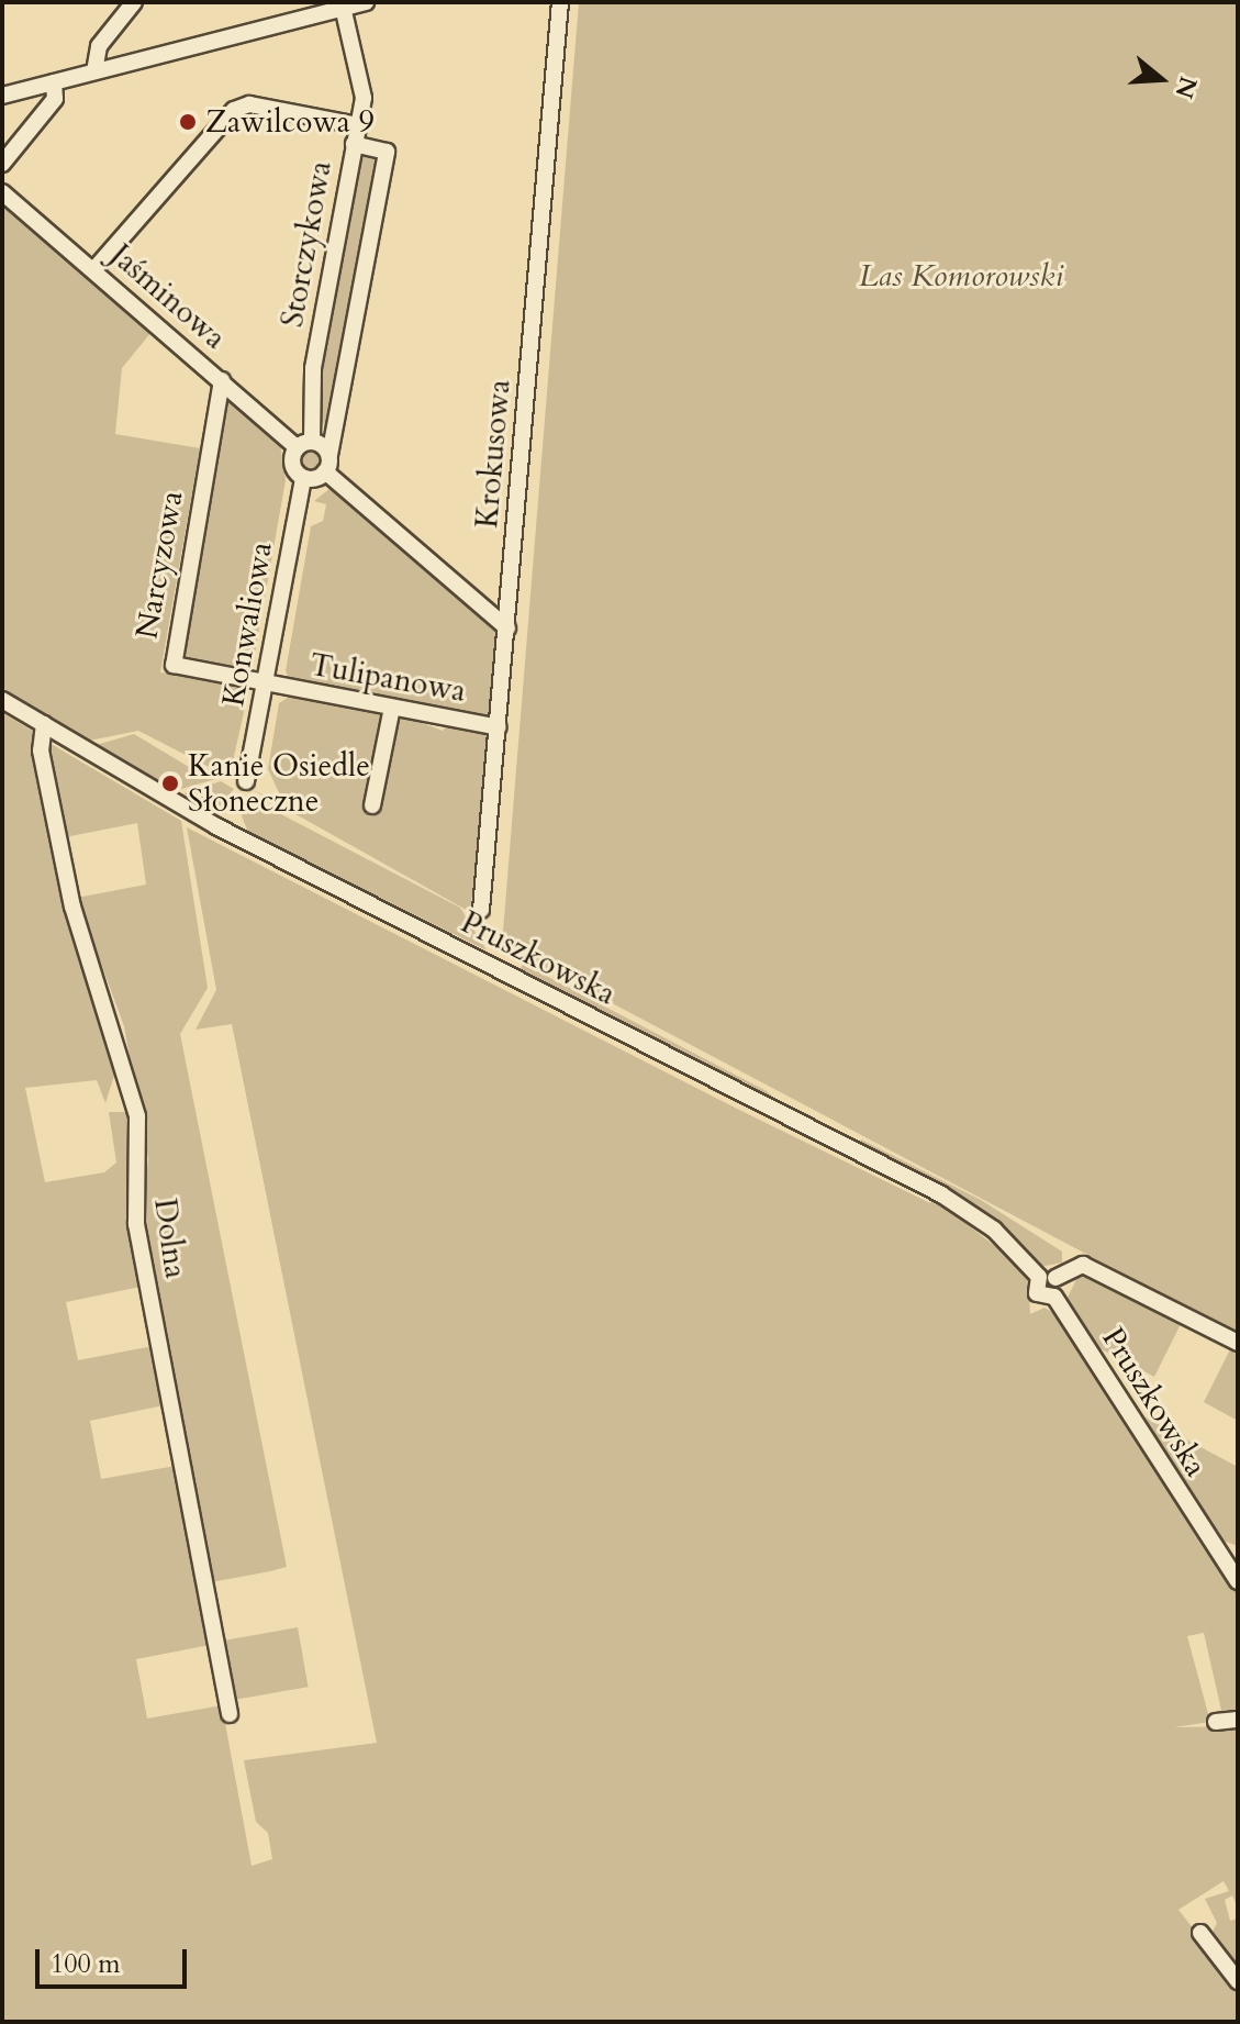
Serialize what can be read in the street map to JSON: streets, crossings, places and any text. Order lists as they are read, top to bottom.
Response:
{
  "streets": {
    "street": [
      "Storczykowa",
      "Jaśminowa",
      "Krokusowa",
      "Narcyzowa",
      "Konwaliowa",
      "Tulipanowa",
      "Pruszkowska",
      "Dolna"
    ]
  },
  "crossings": [
    ["Storczykowa", "Jaśminowa"],
    ["Storczykowa", "Konwaliowa"],
    ["Jaśminowa", "Narcyzowa"],
    ["Krokusowa", "Tulipanowa"],
    ["Narcyzowa", "Konwaliowa"],
    ["Narcyzowa", "Tulipanowa"],
    ["Konwaliowa", "Tulipanowa"],
    ["Pruszkowska", "Dolna"]
  ],
  "parks": ["Las Komorowski"],
  "places": ["Zawilcowa 9", "Kanie Osiedle Słoneczne"],
  "scale_bar": "100 m",
  "north": "right"
}
